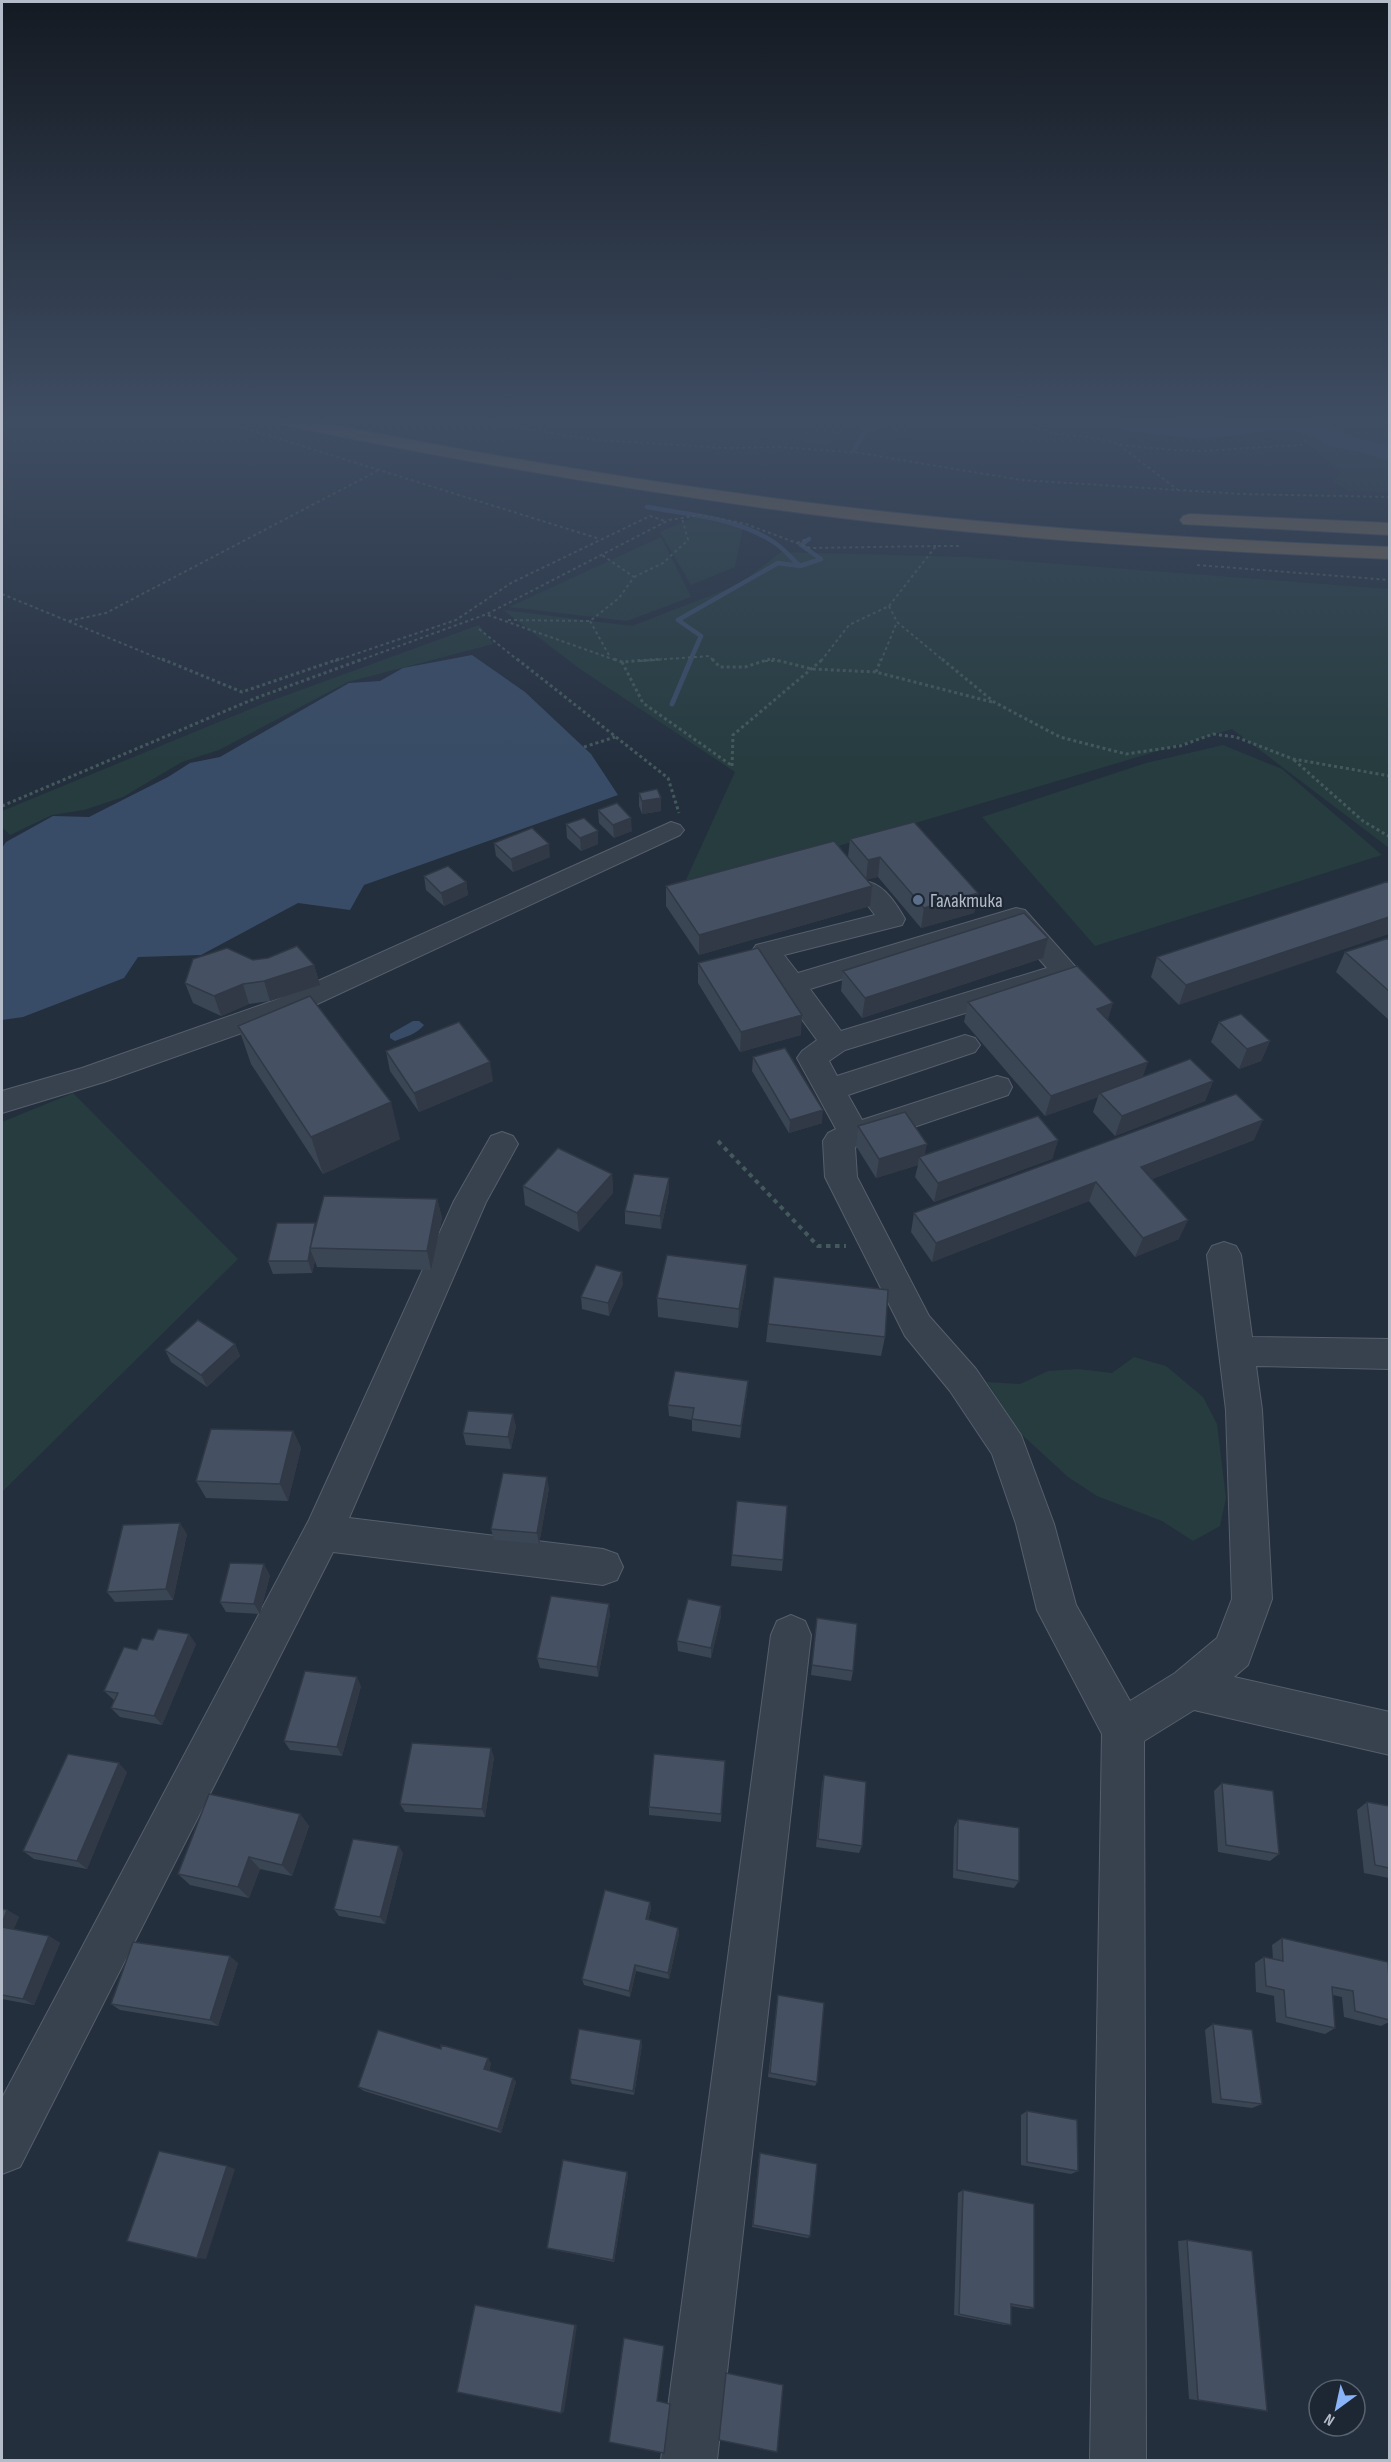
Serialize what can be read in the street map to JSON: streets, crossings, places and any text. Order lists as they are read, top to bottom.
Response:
{
  "places": ["Галактика"],
  "north": "bottom left"
}
